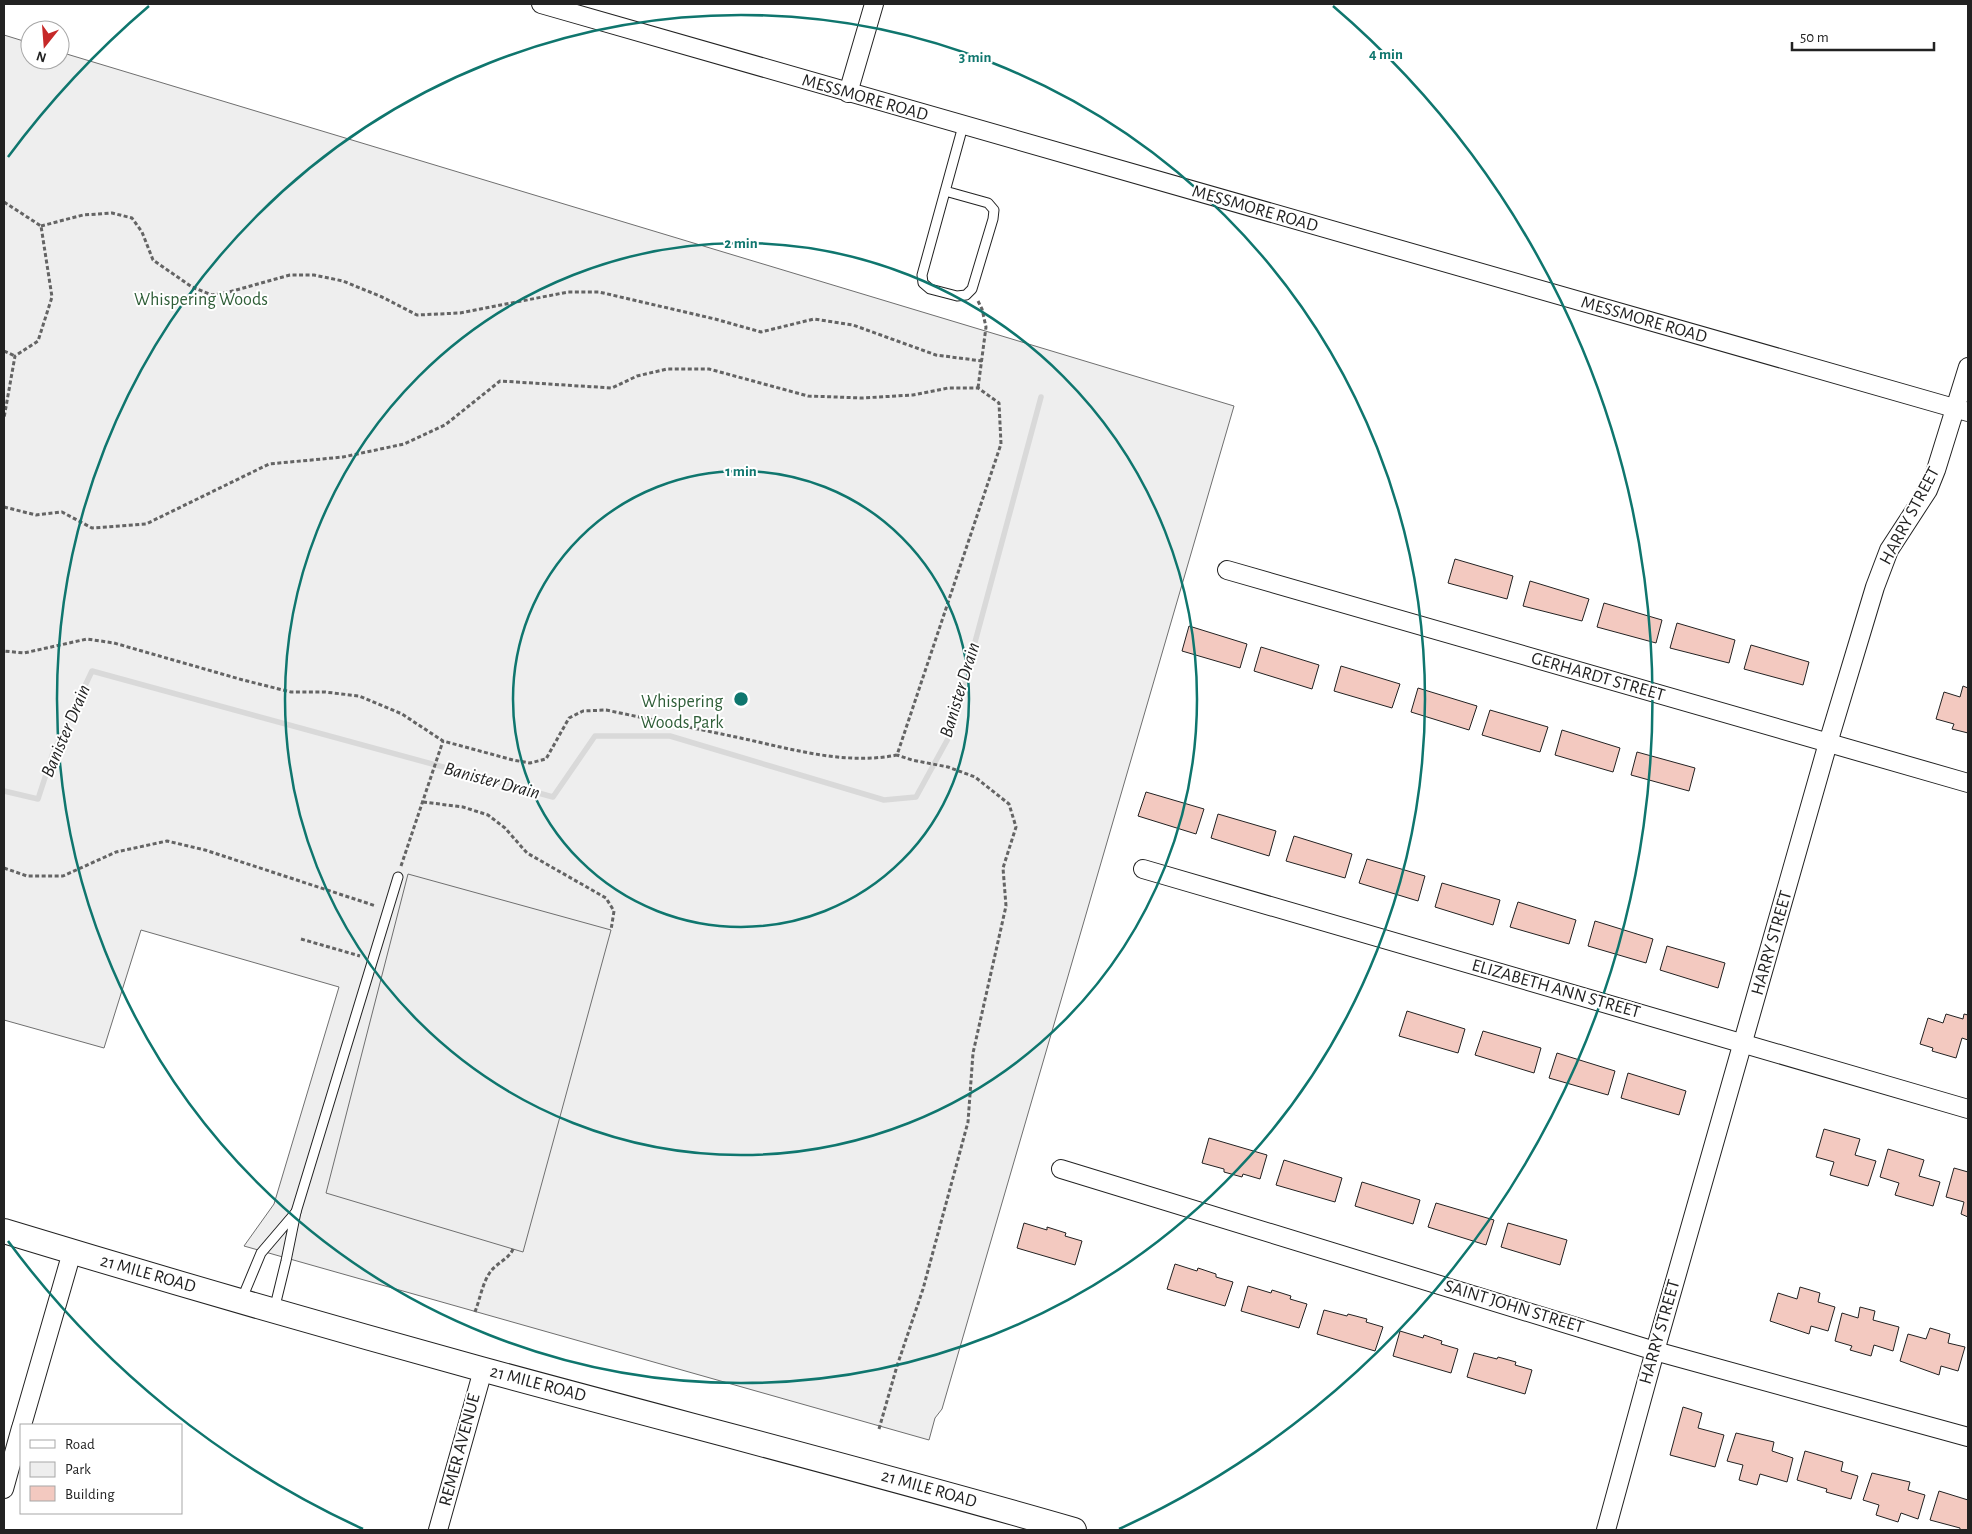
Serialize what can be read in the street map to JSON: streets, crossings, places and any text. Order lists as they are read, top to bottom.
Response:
{
  "streets": {
    "street": [
      "MESSMORE ROAD",
      "HARRY STREET",
      "GERHARDT STREET",
      "ELIZABETH ANN STREET",
      "21 MILE ROAD",
      "SAINT JOHN STREET",
      "REMER AVENUE"
    ]
  },
  "crossings": [
    ["MESSMORE ROAD", "HARRY STREET"],
    ["HARRY STREET", "GERHARDT STREET"],
    ["HARRY STREET", "ELIZABETH ANN STREET"],
    ["HARRY STREET", "SAINT JOHN STREET"],
    ["21 MILE ROAD", "REMER AVENUE"]
  ],
  "water": ["Banister Drain"],
  "parks": ["Whispering Woods", "Whispering Woods Park"],
  "legend": ["Road", "Park", "Building"],
  "scale_bar": "50 m",
  "north": "bottom",
  "rings": [
    "4 min",
    "3 min",
    "2 min",
    "1 min"
  ]
}
